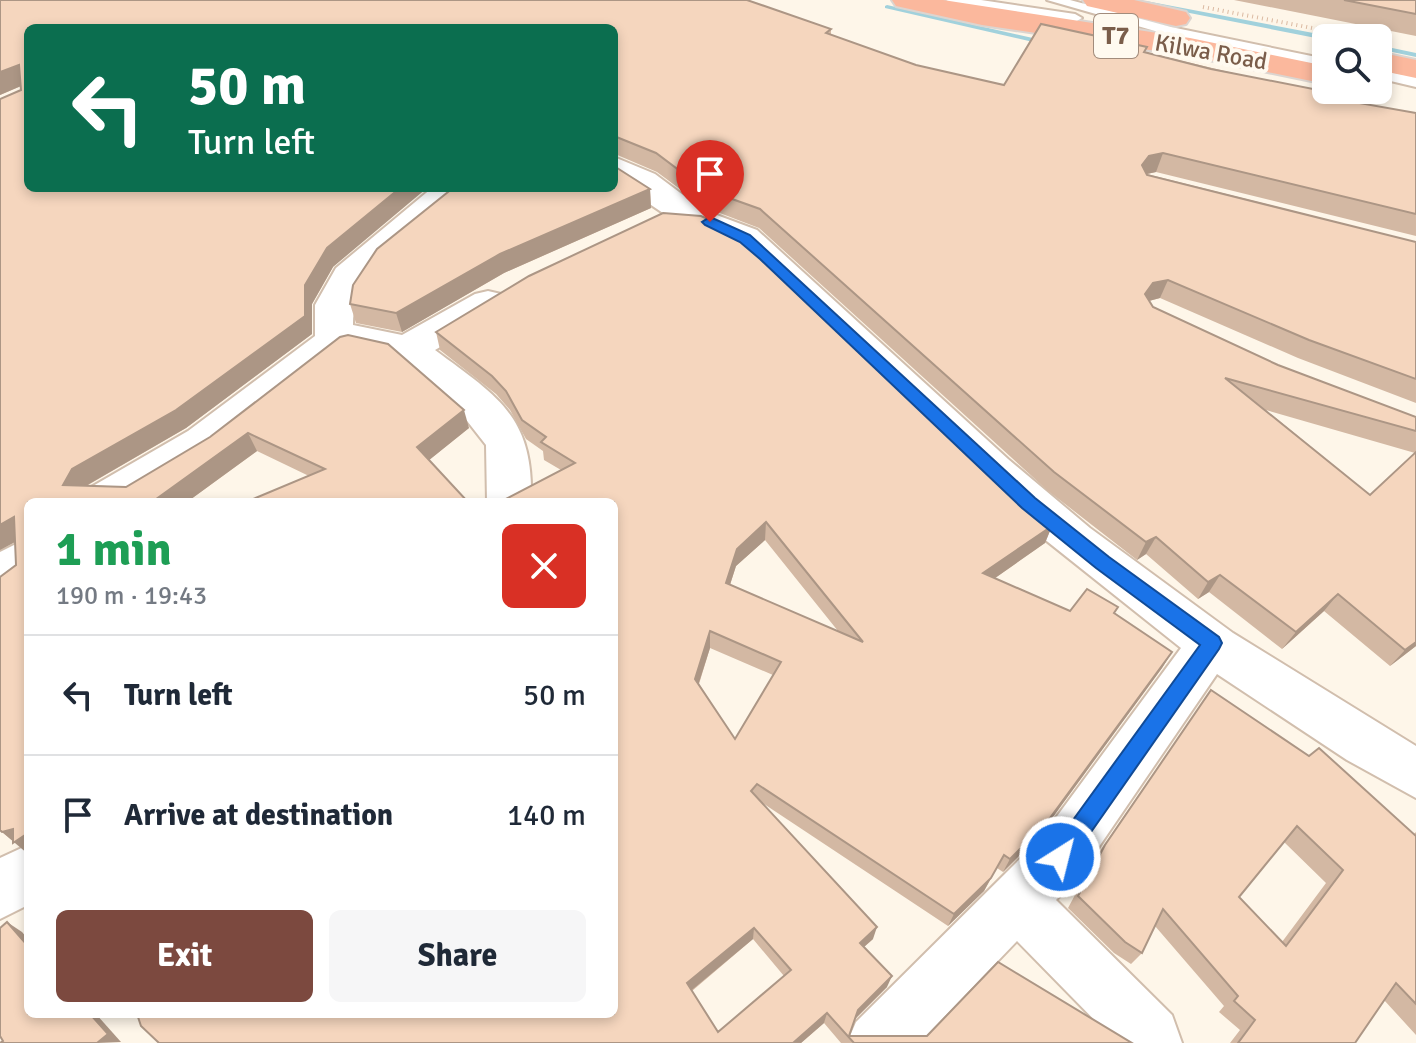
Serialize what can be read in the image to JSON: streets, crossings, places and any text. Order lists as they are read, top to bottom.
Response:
{
  "streets": {
    "highway": ["T7", "Kilwa Road"]
  },
  "page": {
    "turn": ["50 m", "Turn left"],
    "heading": ["1 min", "190 m · 19:43"],
    "list": [
      {
        "name": "Turn left",
        "value": "50 m"
      },
      {
        "name": "Arrive at destination",
        "value": "140 m"
      }
    ],
    "buttons": ["Exit", "Share"]
  }
}
